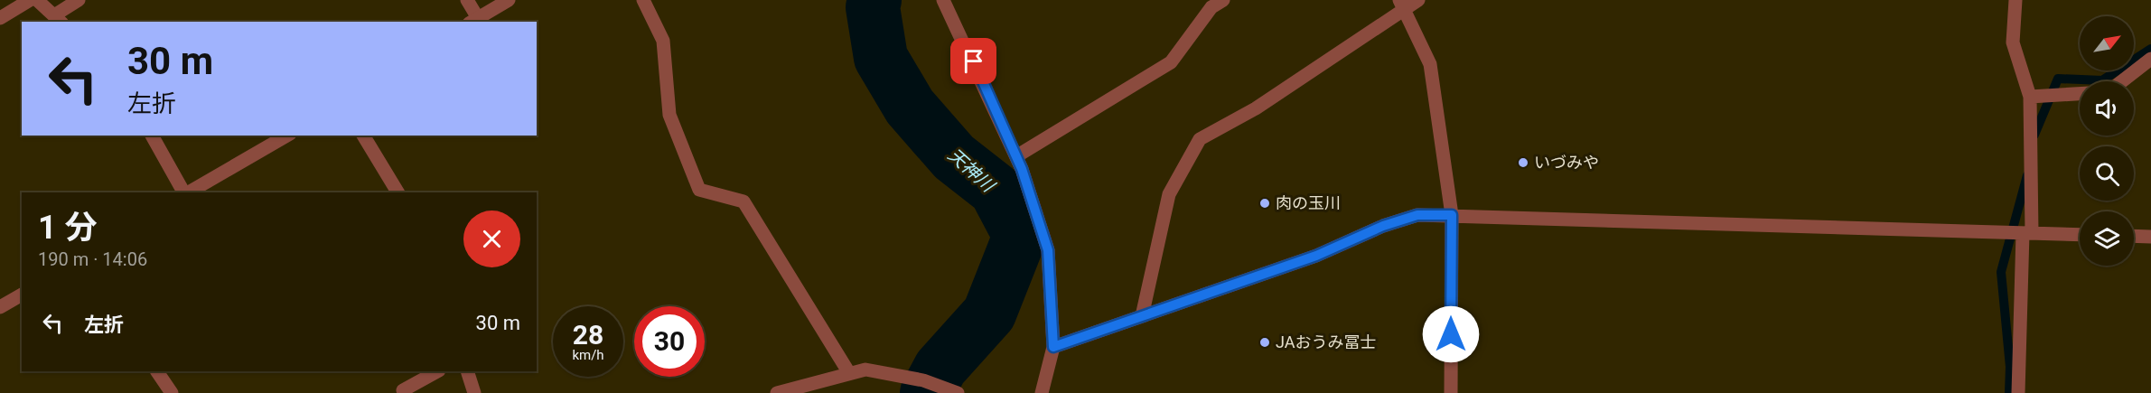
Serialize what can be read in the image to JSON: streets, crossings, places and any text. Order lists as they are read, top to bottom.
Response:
{
  "water": ["天神川"],
  "places": ["いづみや", "肉の玉川", "JAおうみ冨士"],
  "north": "top right",
  "page": {
    "turn": ["30 m", "左折"],
    "heading": ["1 分", "190 m · 14:06"],
    "list": [
      {
        "name": "左折",
        "value": "30 m"
      }
    ],
    "speed": "28 km/h",
    "limit": "30"
  }
}
